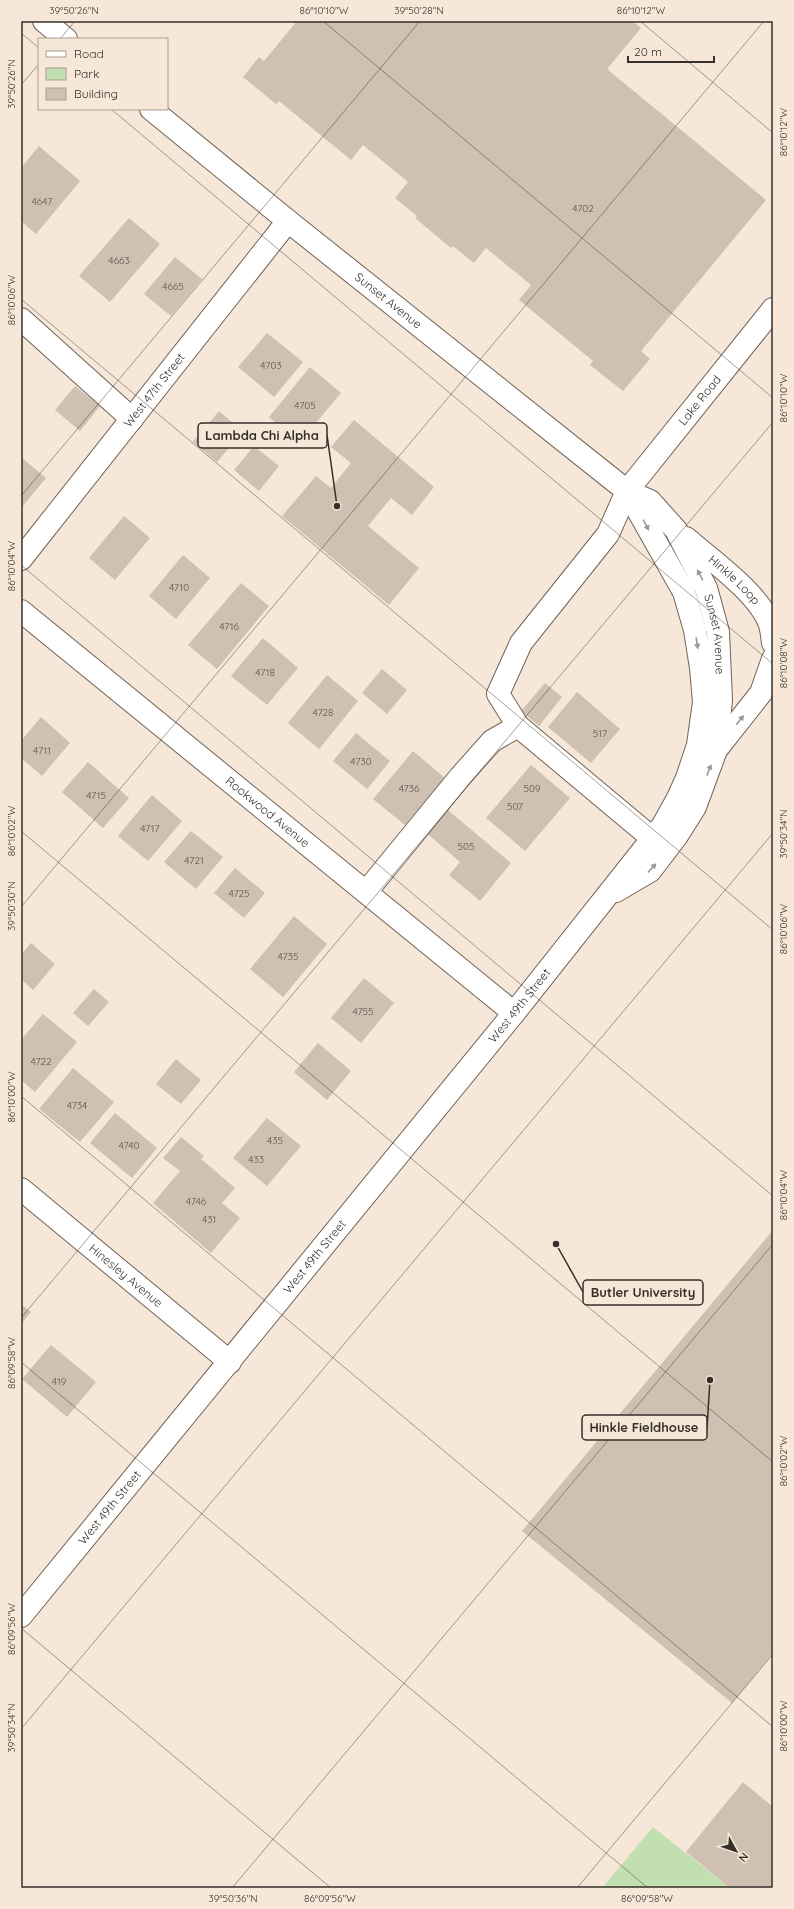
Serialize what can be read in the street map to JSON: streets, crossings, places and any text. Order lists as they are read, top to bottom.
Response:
{
  "streets": {
    "street": [
      "Sunset Avenue",
      "West 47th Street",
      "Lake Road",
      "Hinkle Loop",
      "Rookwood Avenue",
      "West 49th Street",
      "Hinesley Avenue"
    ]
  },
  "crossings": [
    ["Sunset Avenue", "West 47th Street"],
    ["Sunset Avenue", "Lake Road"],
    ["Sunset Avenue", "Hinkle Loop"],
    ["Sunset Avenue", "West 49th Street"],
    ["Rookwood Avenue", "West 49th Street"],
    ["West 49th Street", "Hinesley Avenue"]
  ],
  "places": ["Lambda Chi Alpha", "Butler University", "Hinkle Fieldhouse"],
  "house_numbers": [
    "4647",
    "4702",
    "4663",
    "4665",
    "4703",
    "4705",
    "4710",
    "4716",
    "4718",
    "4728",
    "517",
    "4711",
    "4730",
    "4736",
    "509",
    "4715",
    "507",
    "4717",
    "505",
    "4721",
    "4725",
    "4735",
    "4755",
    "4722",
    "4734",
    "435",
    "4740",
    "433",
    "4746",
    "431",
    "419"
  ],
  "legend": ["Road", "Park", "Building"],
  "scale_bar": "20 m",
  "north": "bottom right",
  "coordinates": [
    "39°50'26\"N",
    "86°10'10\"W",
    "39°50'28\"N",
    "86°10'12\"W",
    "86°10'06\"W",
    "86°10'04\"W",
    "86°10'08\"W",
    "86°10'02\"W",
    "39°50'34\"N",
    "39°50'30\"N",
    "86°10'00\"W",
    "86°09'58\"W",
    "86°09'56\"W",
    "39°50'36\"N"
  ]
}
